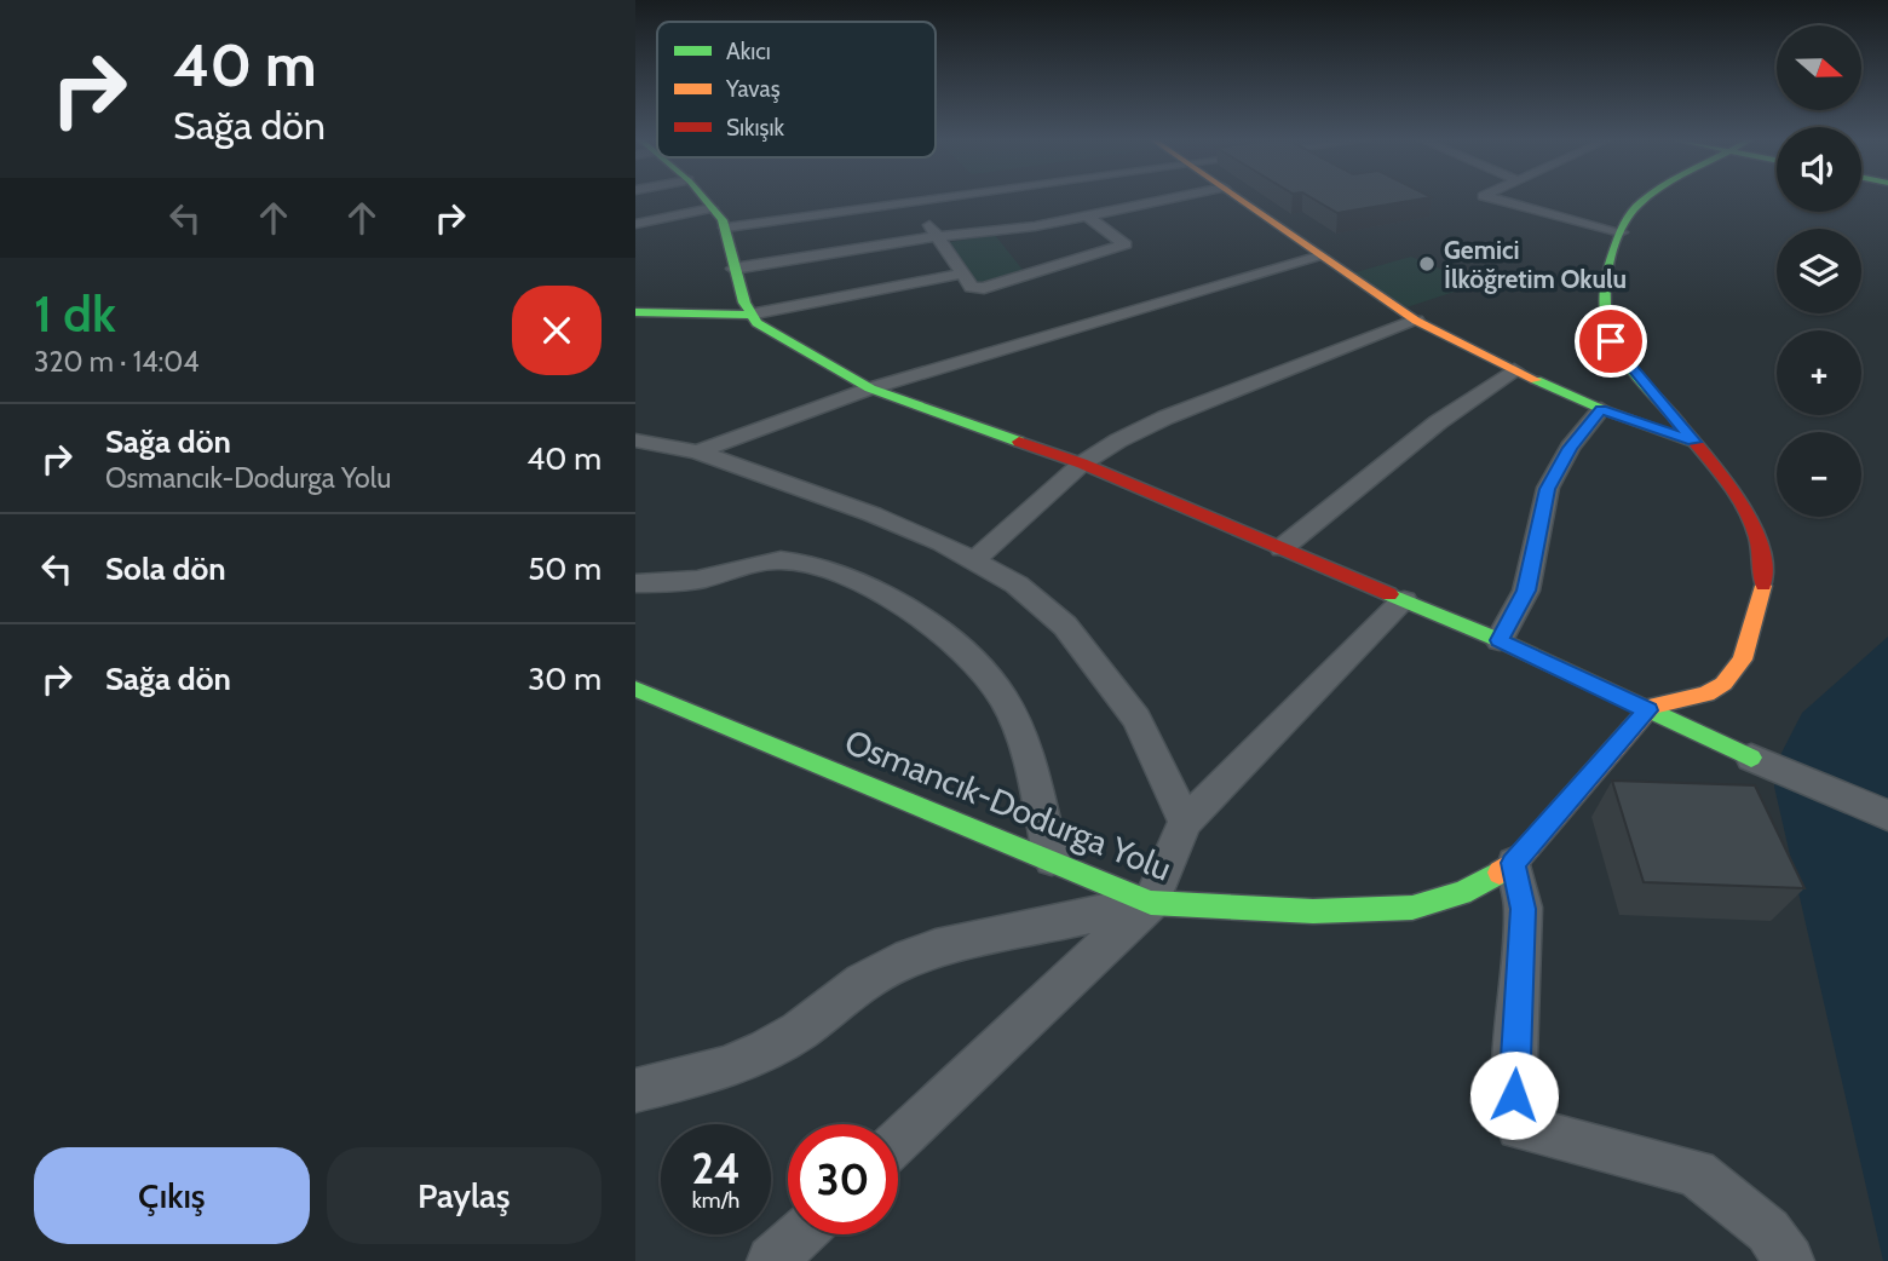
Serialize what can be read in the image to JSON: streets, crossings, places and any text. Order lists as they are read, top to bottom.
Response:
{
  "streets": {
    "street": ["Osmancık-Dodurga Yolu"]
  },
  "places": ["Gemici İlköğretim Okulu"],
  "legend": ["Akıcı", "Yavaş", "Sıkışık"],
  "north": "right",
  "page": {
    "turn": ["40 m", "Sağa dön"],
    "map_buttons": ["+", "−"],
    "heading": ["1 dk", "320 m · 14:04"],
    "list": [
      {
        "name": "Sağa dön",
        "note": "Osmancık-Dodurga Yolu",
        "value": "40 m"
      },
      {
        "name": "Sola dön",
        "value": "50 m"
      },
      {
        "name": "Sağa dön",
        "value": "30 m"
      }
    ],
    "speed": "24 km/h",
    "limit": "30",
    "buttons": ["Çıkış", "Paylaş"]
  }
}
